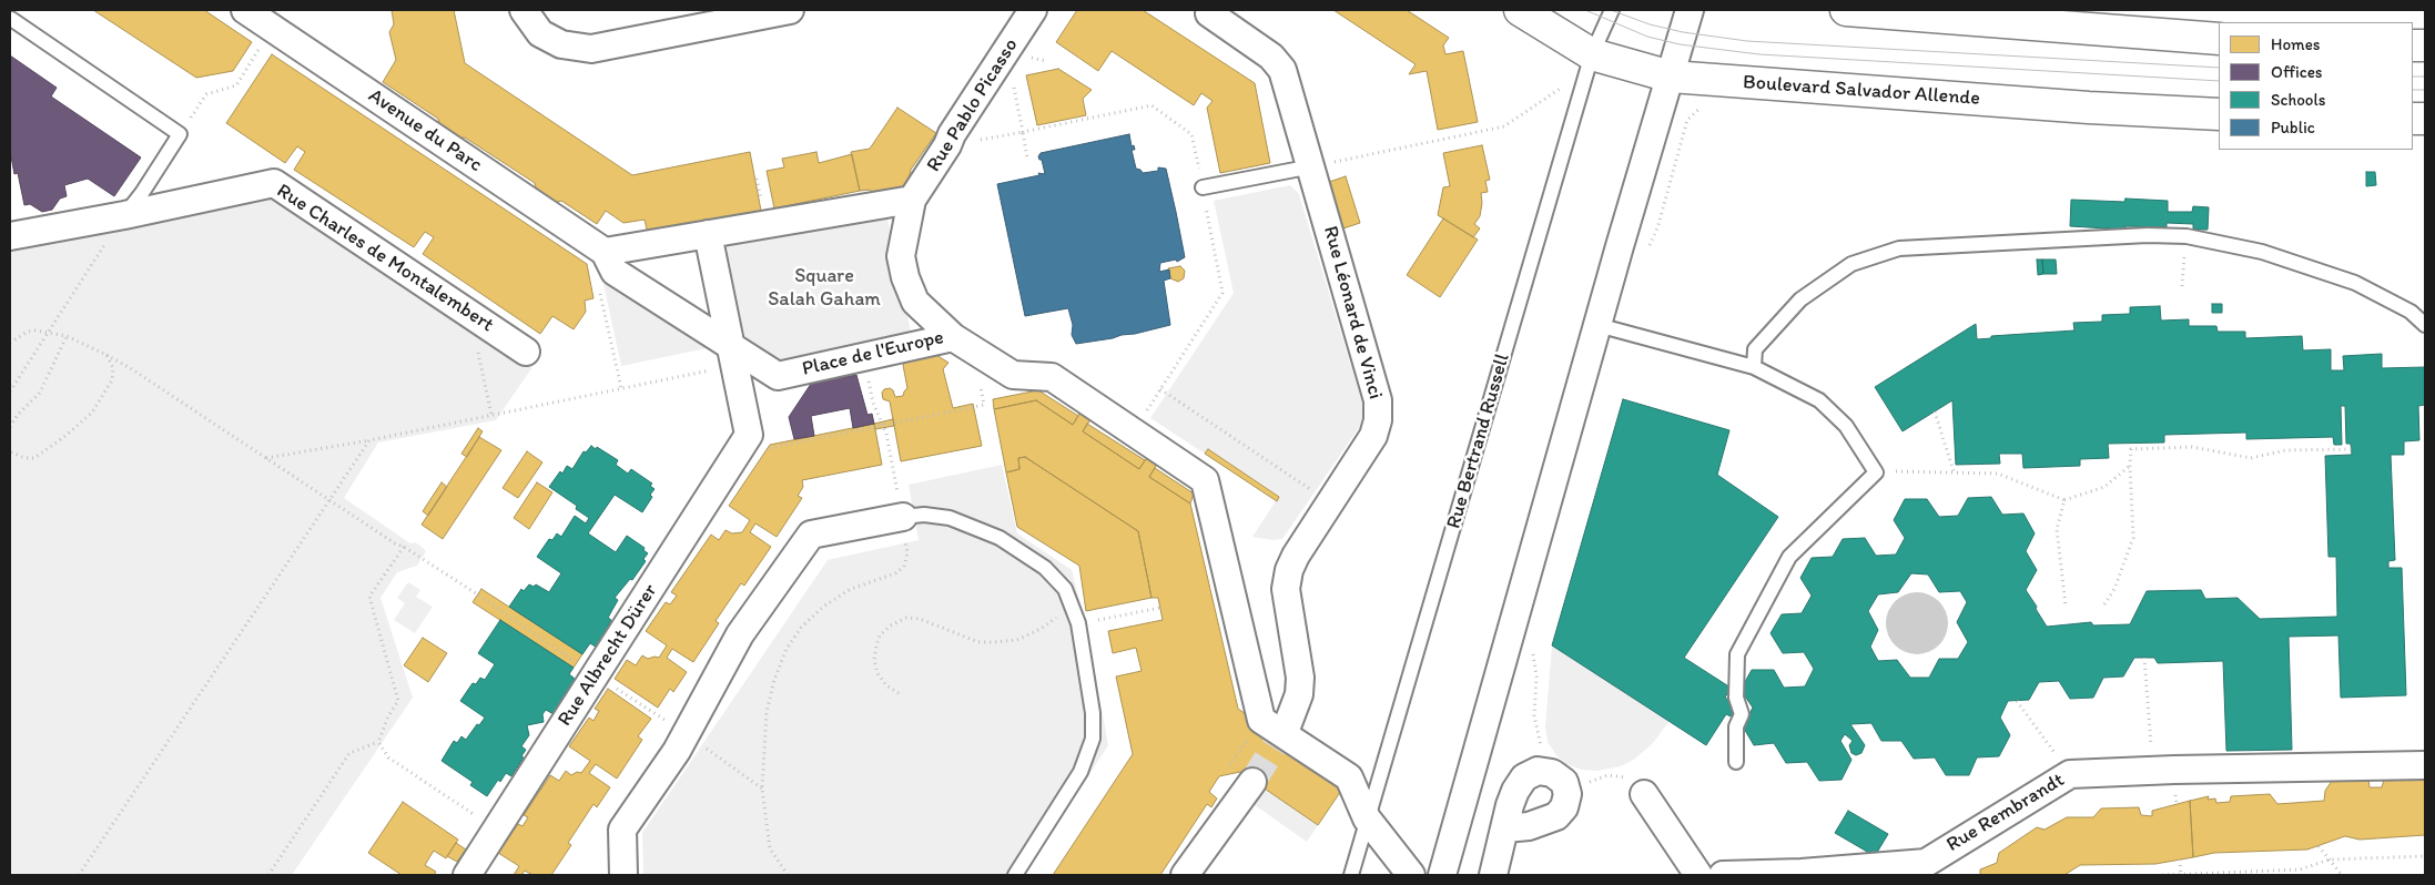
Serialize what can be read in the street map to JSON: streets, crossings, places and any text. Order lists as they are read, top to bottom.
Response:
{
  "streets": {
    "street": [
      "Boulevard Salvador Allende",
      "Rue Pablo Picasso",
      "Avenue du Parc",
      "Rue Charles de Montalembert",
      "Rue Léonard de Vinci",
      "Place de l'Europe",
      "Rue Albrecht Dürer",
      "Rue Rembrandt"
    ],
    "lane": ["Rue Bertrand Russell"]
  },
  "crossings": [
    ["Boulevard Salvador Allende", "Rue Bertrand Russell"],
    ["Rue Pablo Picasso", "Place de l'Europe"],
    ["Avenue du Parc", "Place de l'Europe"]
  ],
  "parks": ["Square Salah Gaham"],
  "legend": [
    "Homes",
    "Offices",
    "Schools",
    "Public"
  ]
}
